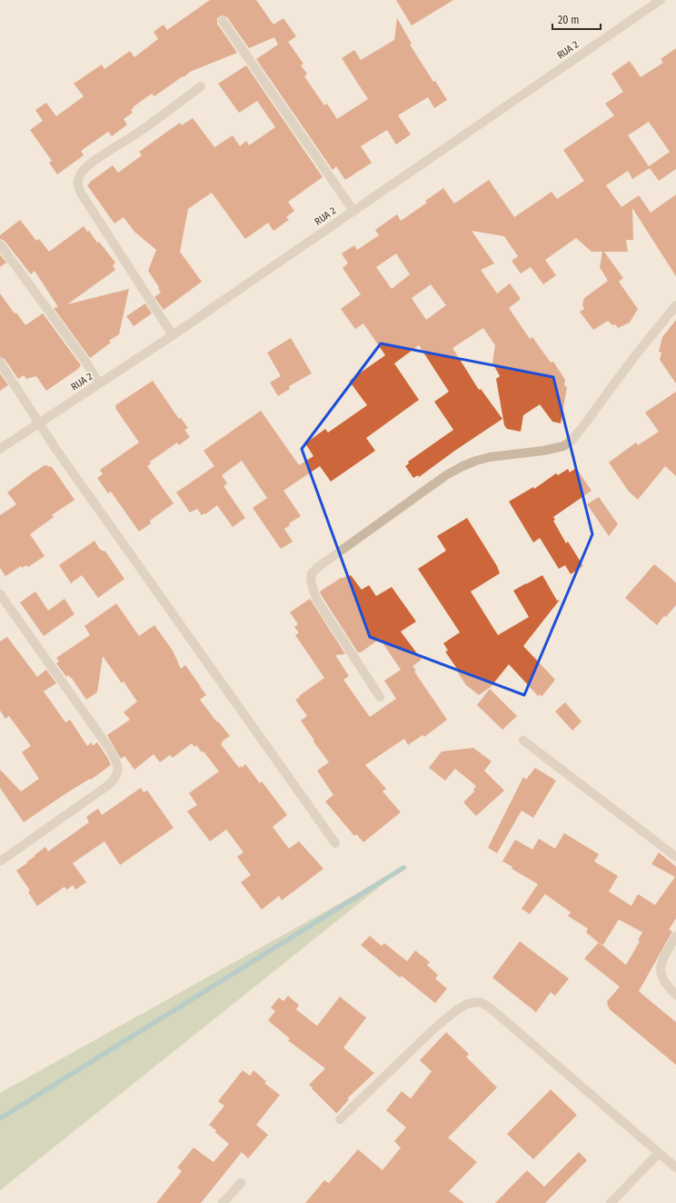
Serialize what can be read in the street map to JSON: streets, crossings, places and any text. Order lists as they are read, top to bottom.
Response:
{
  "streets": {
    "street": ["RUA 2"]
  },
  "scale_bar": "20 m"
}
